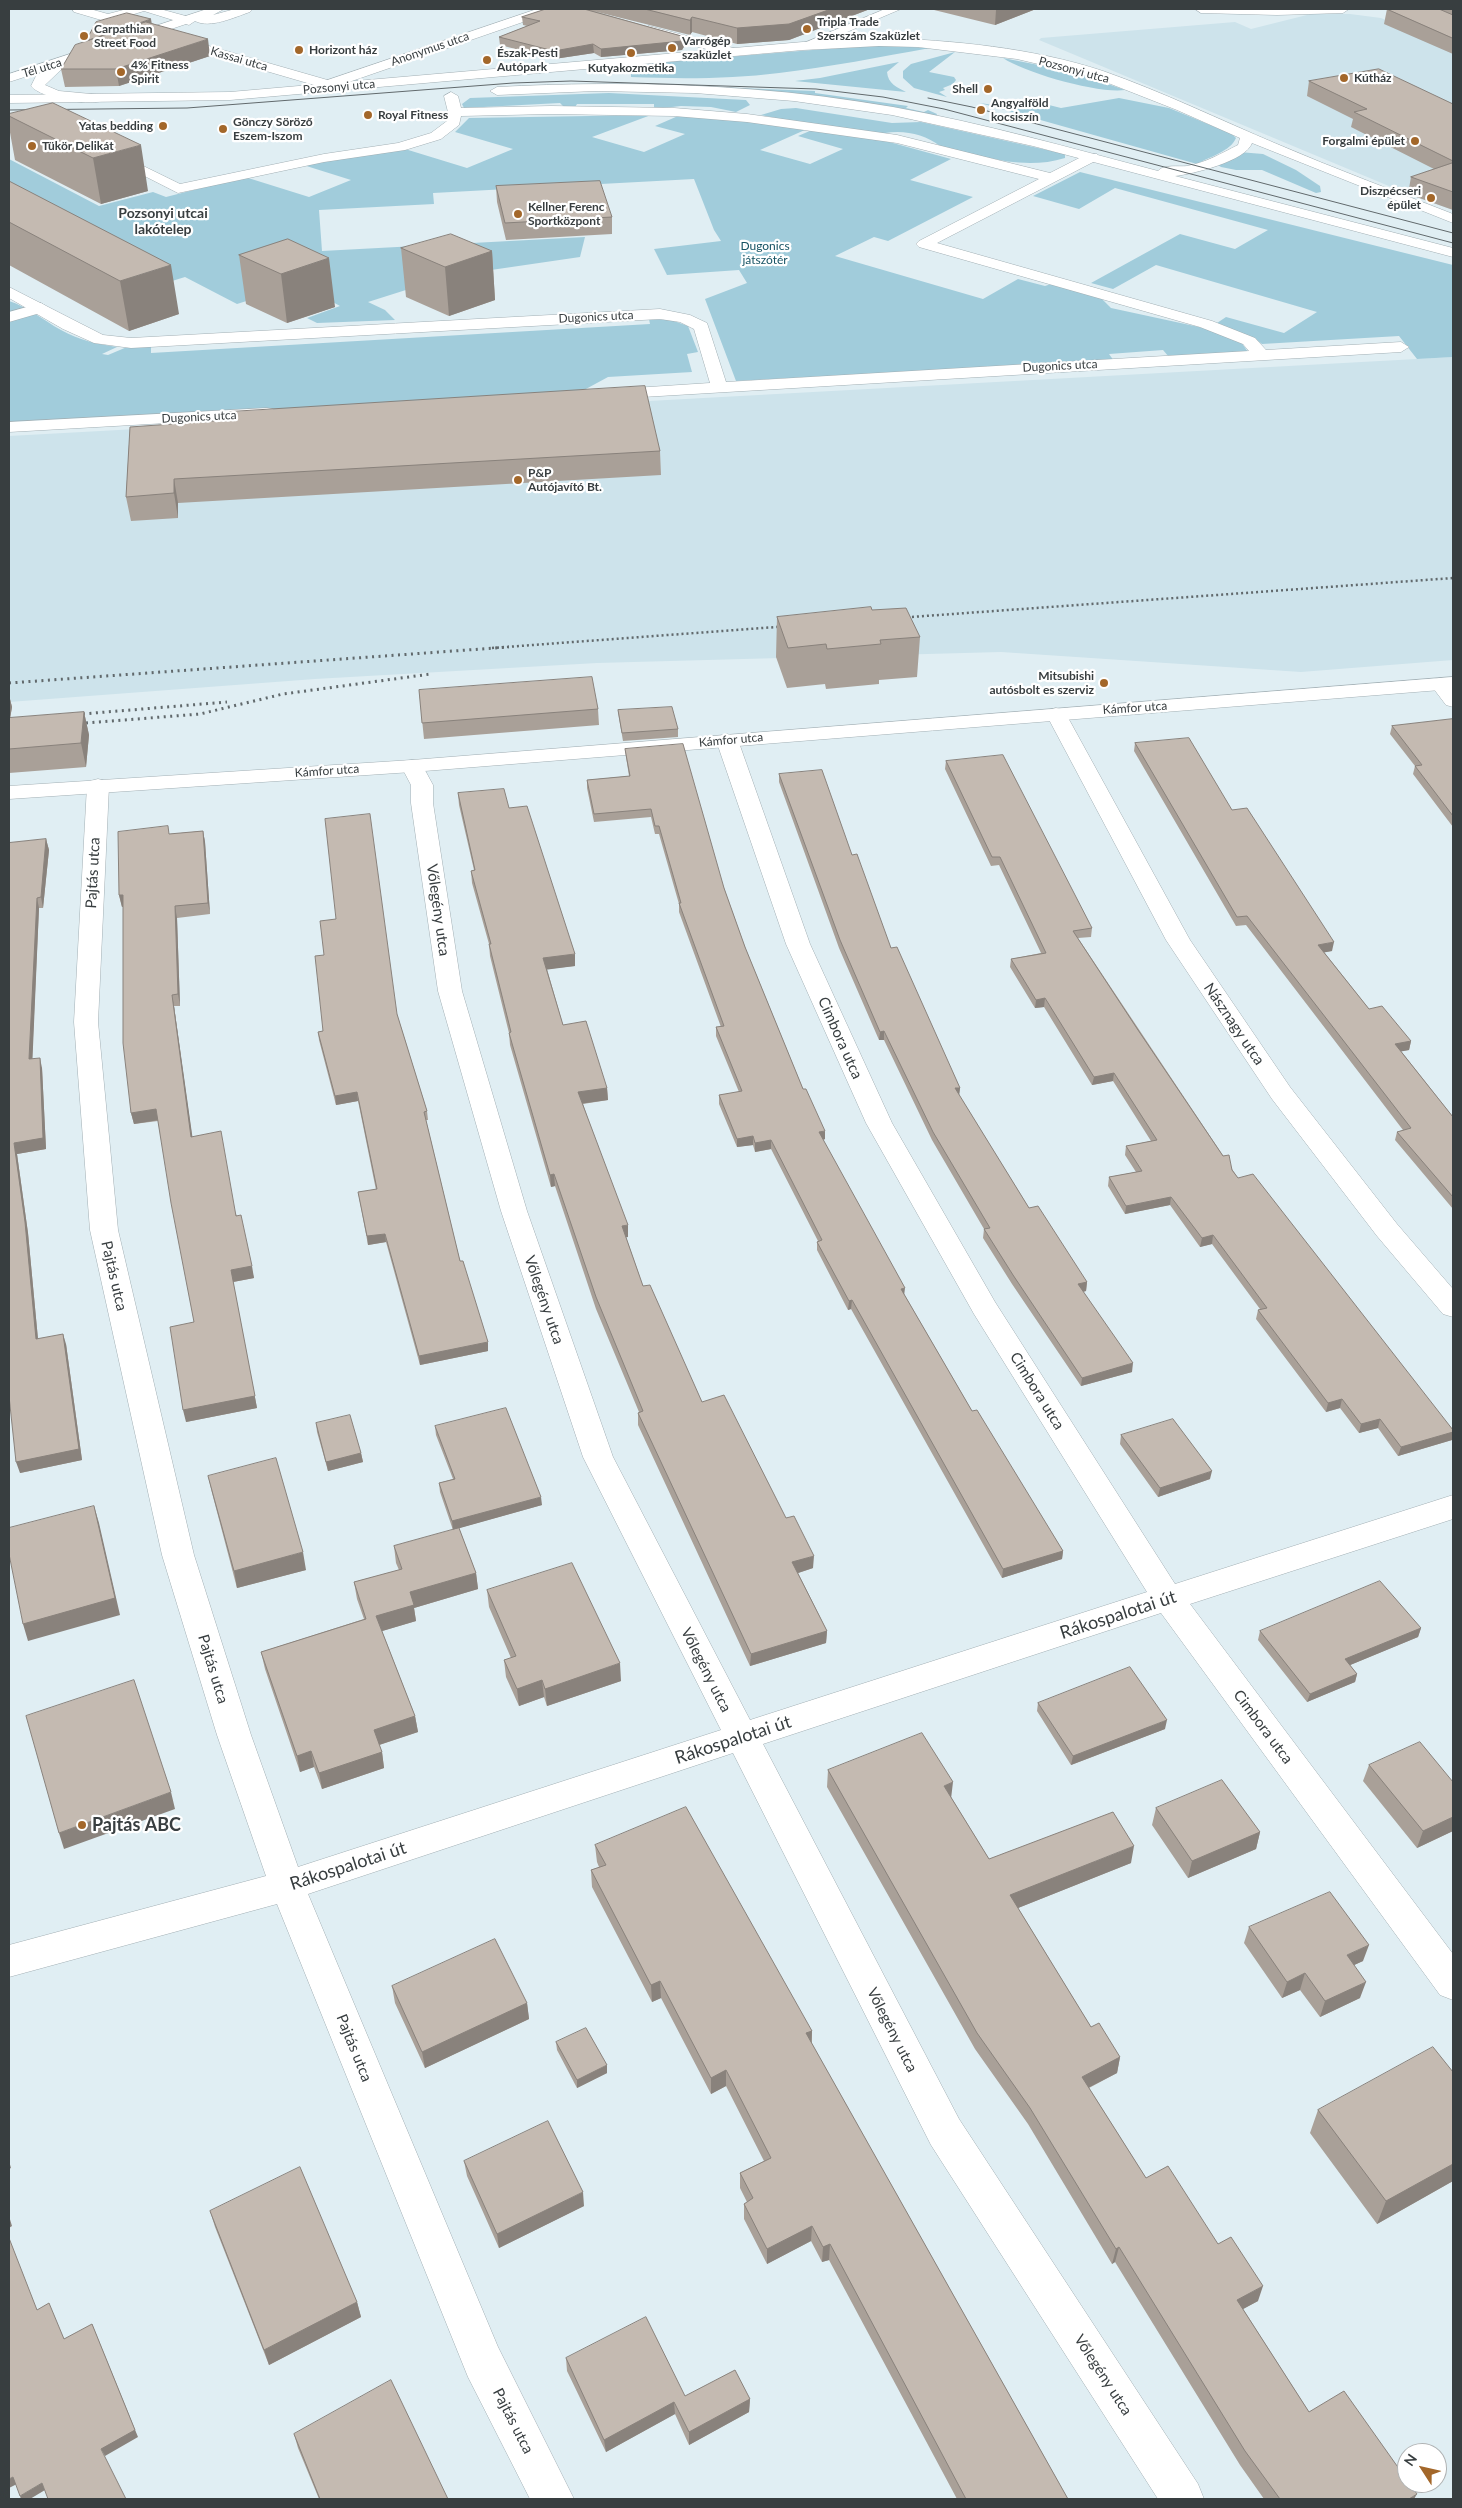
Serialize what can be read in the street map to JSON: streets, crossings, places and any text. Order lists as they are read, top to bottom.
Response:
{
  "streets": {
    "street": [
      "Anonymus utca",
      "Kassai utca",
      "Tél utca",
      "Pozsonyi utca",
      "Dugonics utca",
      "Kámfor utca",
      "Pajtás utca",
      "Vőlegény utca",
      "Násznagy utca",
      "Cimbora utca",
      "Rákospalotai út"
    ]
  },
  "crossings": [
    ["Anonymus utca", "Kassai utca"],
    ["Anonymus utca", "Pozsonyi utca"],
    ["Kassai utca", "Tél utca"],
    ["Kámfor utca", "Pajtás utca"],
    ["Kámfor utca", "Vőlegény utca"],
    ["Kámfor utca", "Násznagy utca"],
    ["Kámfor utca", "Cimbora utca"],
    ["Pajtás utca", "Rákospalotai út"],
    ["Vőlegény utca", "Rákospalotai út"],
    ["Cimbora utca", "Rákospalotai út"]
  ],
  "districts": ["Pozsonyi utcai lakótelep"],
  "parks": ["Dugonics játszótér"],
  "places": [
    "Tripla Trade Szerszám Szaküzlet",
    "Carpathian Street Food",
    "Varrógép szaküzlet",
    "Horizont ház",
    "Kutyakozmetika",
    "Észak-Pesti Autópark",
    "4% Fitness Spirit",
    "Kútház",
    "Shell",
    "Angyalföld kocsiszín",
    "Royal Fitness",
    "Yatas bedding",
    "Gönczy Söröző Eszem-Iszom",
    "Forgalmi épület",
    "Tükör Delikát",
    "Diszpécseri épület",
    "Kellner Ferenc Sportközpont",
    "P&P Autójavító Bt.",
    "Mitsubishi autósbolt es szerviz",
    "Pajtás ABC"
  ],
  "north": "top left"
}
